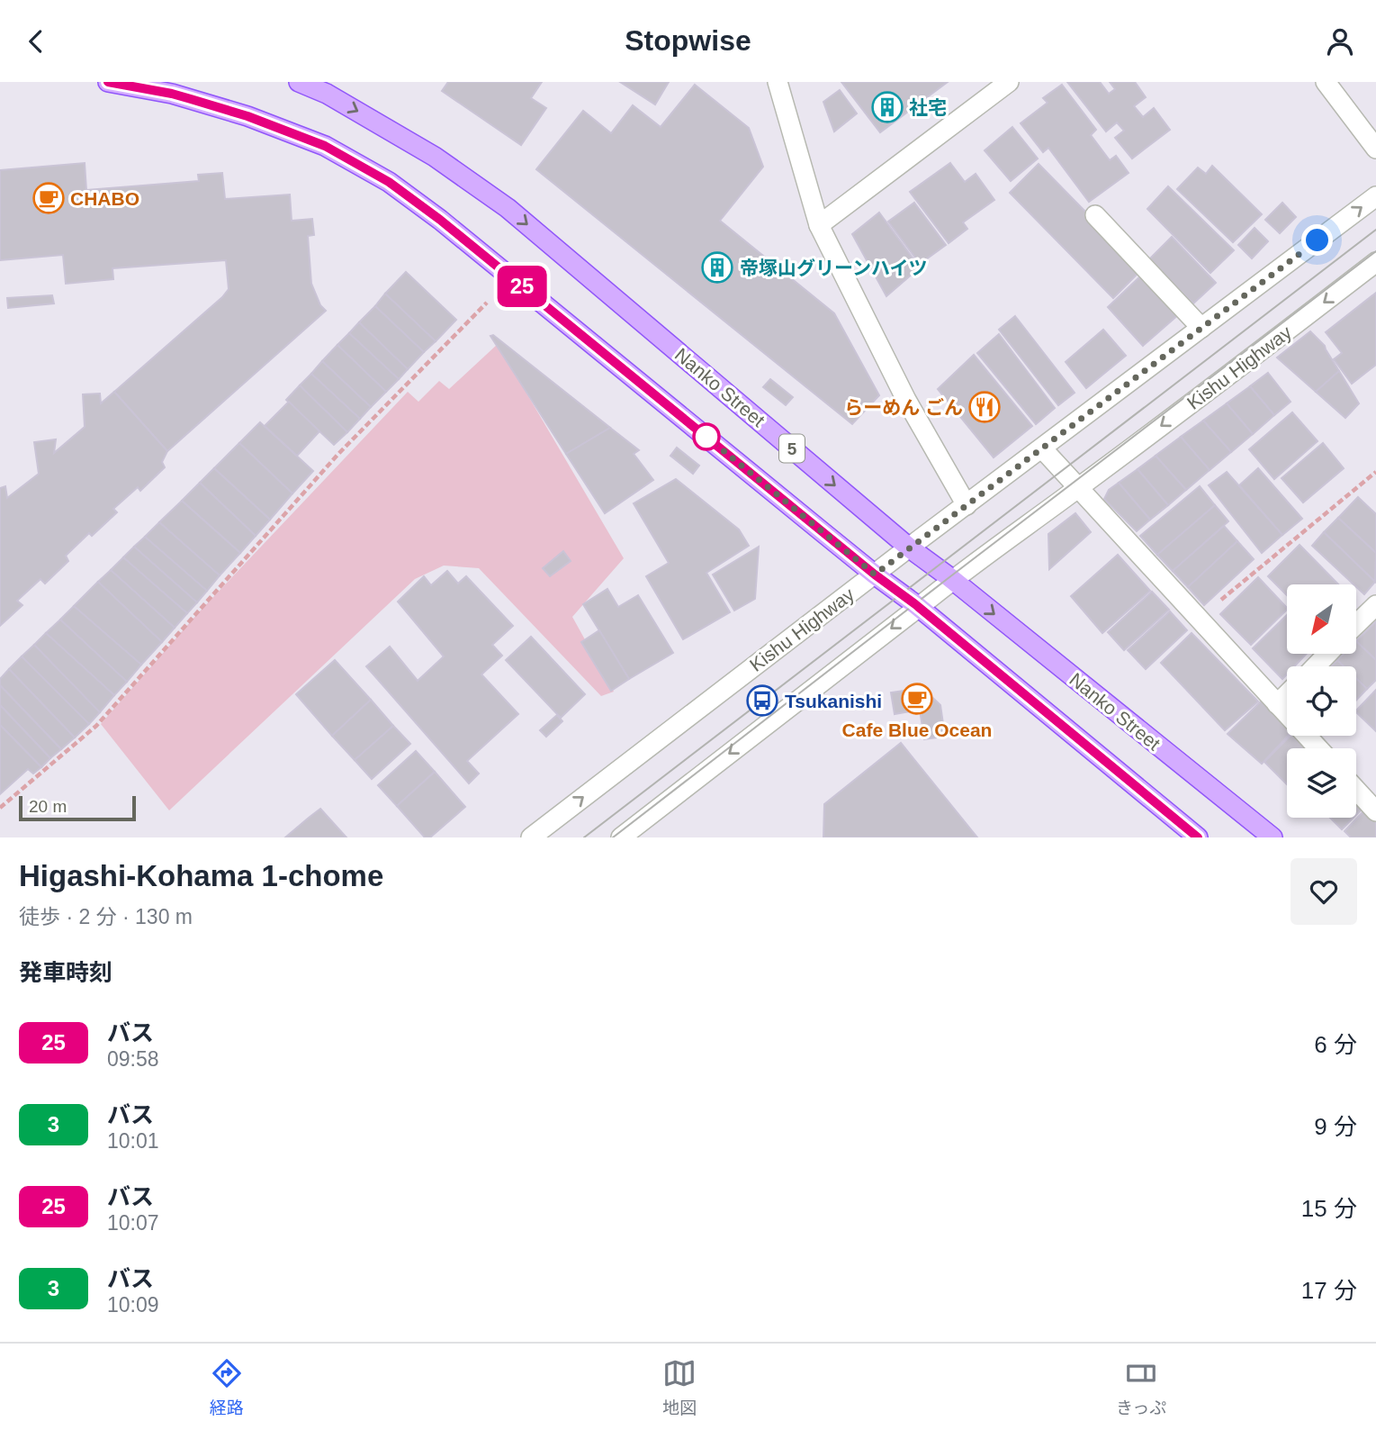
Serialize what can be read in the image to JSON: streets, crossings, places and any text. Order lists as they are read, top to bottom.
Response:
{
  "streets": {
    "main road": ["Nanko Street", "5"],
    "street": ["Kishu Highway"]
  },
  "crossings": [
    ["Kishu Highway", "Nanko Street"],
    ["Kishu Highway", "5"]
  ],
  "places": {
    "building": ["社宅", "帝塚山グリーンハイツ"],
    "cafe": ["CHABO", "Cafe Blue Ocean"],
    "restaurant": ["らーめん ごん"],
    "bus stop": ["Tsukanishi"]
  },
  "lines": ["bus line 25"],
  "scale_bar": "20 m",
  "north": "bottom left",
  "page": {
    "header": "Stopwise",
    "on_map": "25",
    "scale": "20 m",
    "heading": [
      ["Higashi-Kohama 1-chome", "徒歩 · 2 分 · 130 m"],
      "発車時刻"
    ],
    "list": [
      {
        "mark": "25",
        "name": "バス",
        "note": "09:58",
        "value": "6 分"
      },
      {
        "mark": "3",
        "name": "バス",
        "note": "10:01",
        "value": "9 分"
      },
      {
        "mark": "25",
        "name": "バス",
        "note": "10:07",
        "value": "15 分"
      },
      {
        "mark": "3",
        "name": "バス",
        "note": "10:09",
        "value": "17 分"
      }
    ],
    "tabs": ["経路", "地図", "きっぷ"]
  }
}
